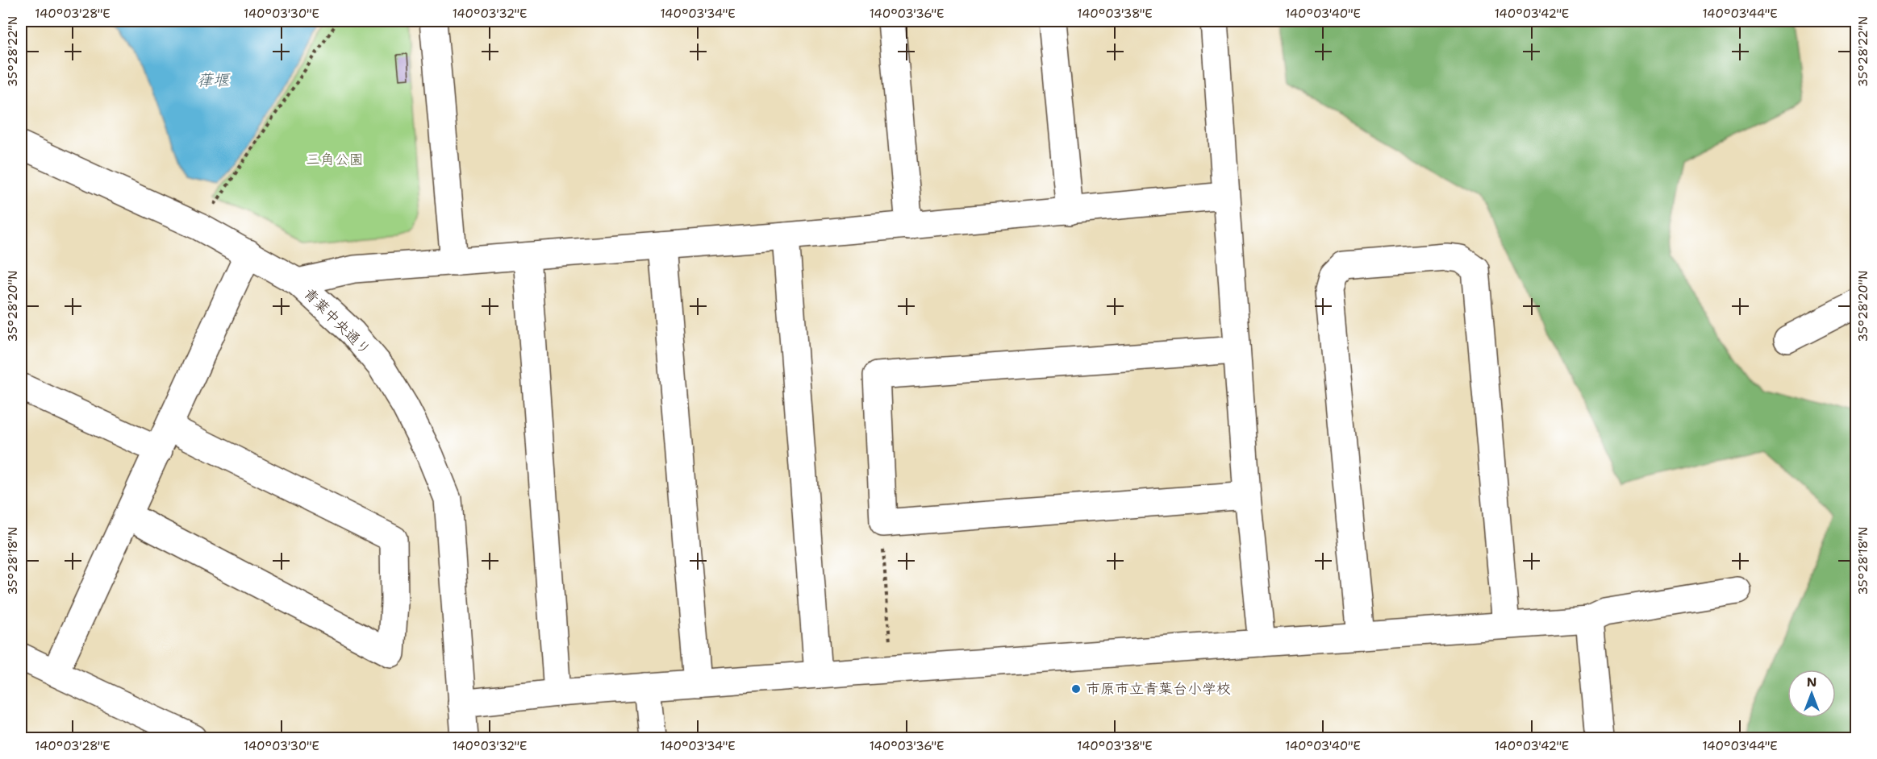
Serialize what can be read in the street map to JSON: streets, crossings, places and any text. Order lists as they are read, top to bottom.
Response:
{
  "streets": {
    "street": ["青葉中央通り"]
  },
  "water": ["葎堰"],
  "parks": ["三角公園"],
  "places": ["市原市立青葉台小学校"],
  "north": "top",
  "coordinates": [
    "140°03'28\"E",
    "140°03'30\"E",
    "140°03'32\"E",
    "140°03'34\"E",
    "140°03'36\"E",
    "140°03'38\"E",
    "140°03'40\"E",
    "140°03'42\"E",
    "140°03'44\"E",
    "35°28'22\"N",
    "35°28'20\"N",
    "35°28'18\"N"
  ]
}
